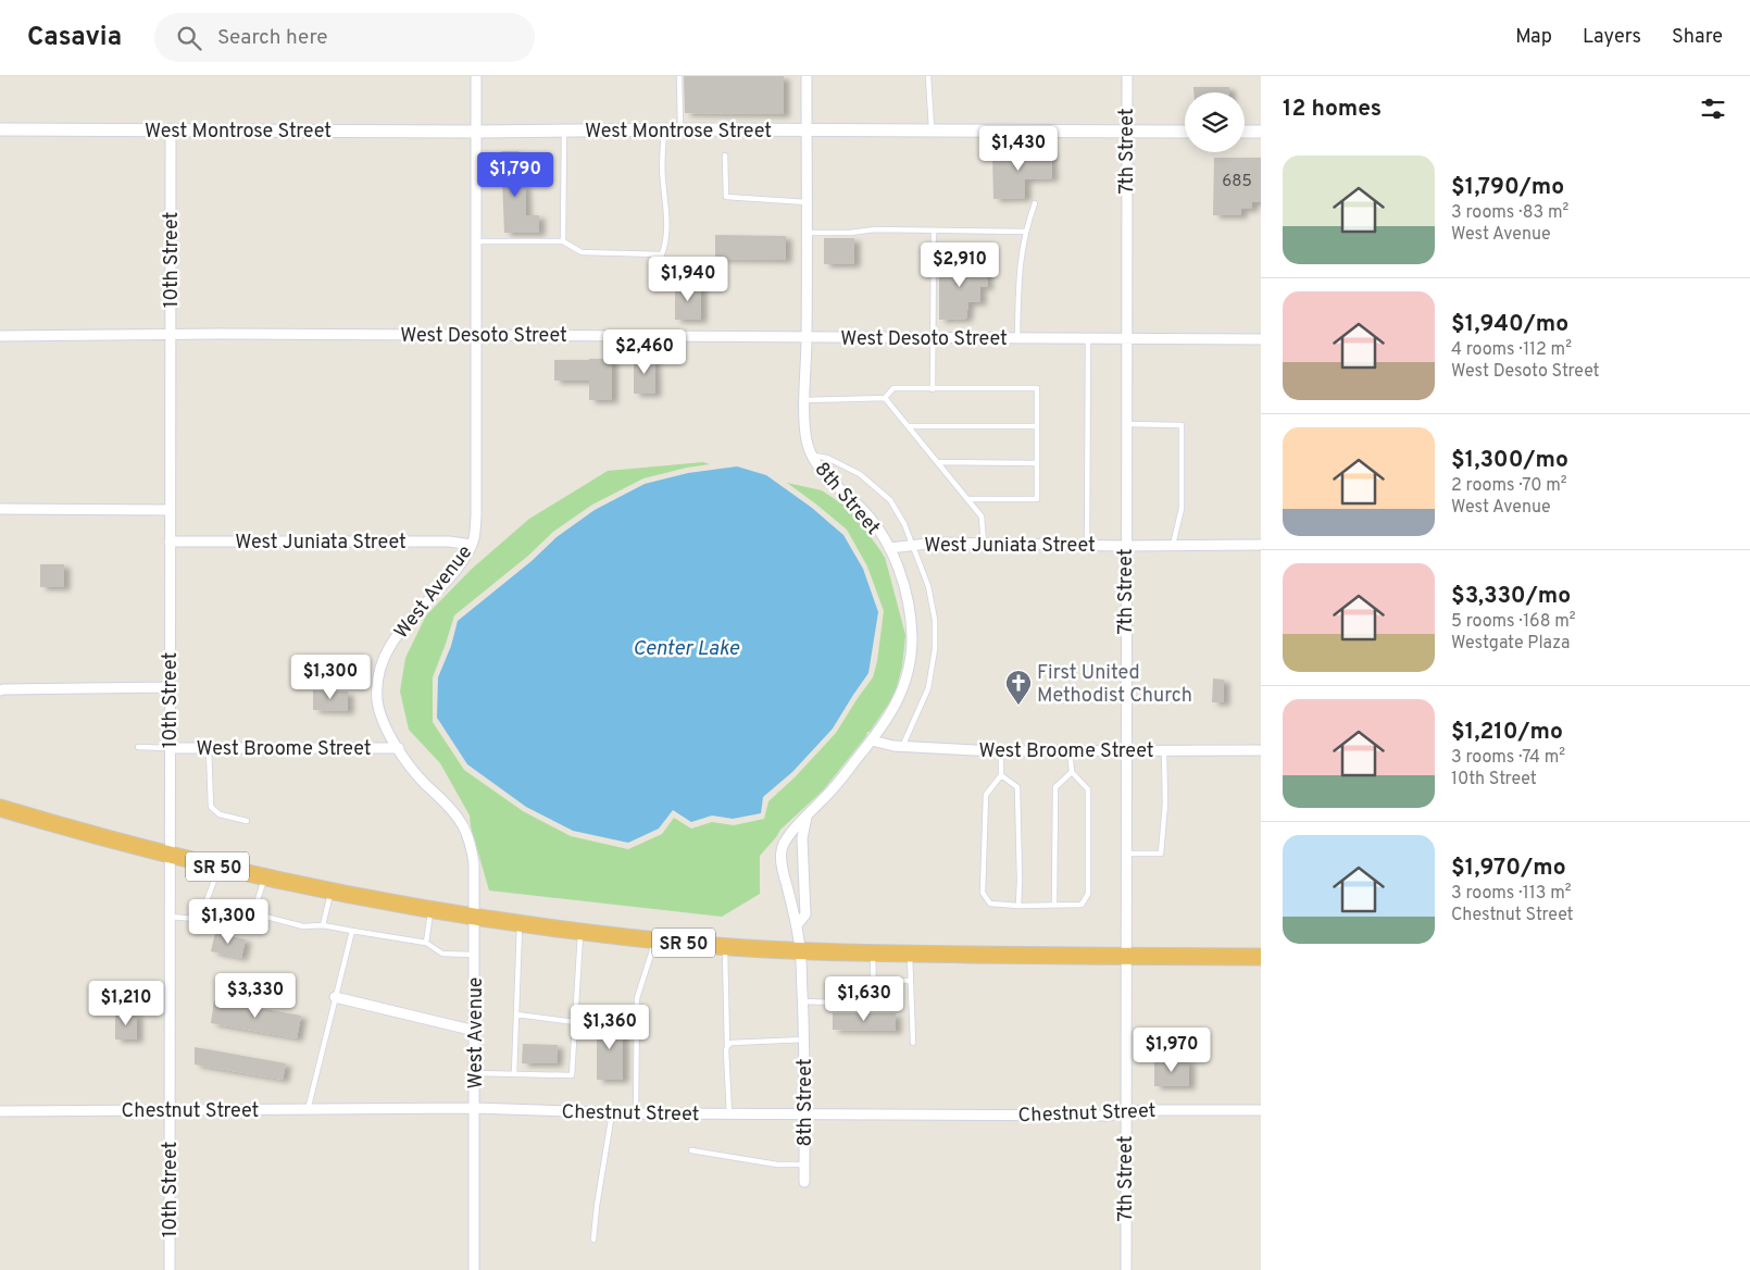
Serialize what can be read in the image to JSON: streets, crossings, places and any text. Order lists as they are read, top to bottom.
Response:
{
  "streets": {
    "highway": ["SR 50"],
    "street": [
      "West Montrose Street",
      "7th Street",
      "10th Street",
      "West Desoto Street",
      "8th Street",
      "West Juniata Street",
      "West Avenue",
      "West Broome Street",
      "Chestnut Street"
    ]
  },
  "crossings": [
    ["West Montrose Street", "7th Street"],
    ["West Montrose Street", "10th Street"],
    ["West Montrose Street", "8th Street"],
    ["West Montrose Street", "West Avenue"],
    ["7th Street", "West Desoto Street"],
    ["7th Street", "West Juniata Street"],
    ["7th Street", "West Broome Street"],
    ["7th Street", "SR 50"],
    ["7th Street", "Chestnut Street"],
    ["10th Street", "West Desoto Street"],
    ["10th Street", "West Juniata Street"],
    ["10th Street", "West Broome Street"],
    ["10th Street", "SR 50"],
    ["10th Street", "Chestnut Street"],
    ["West Desoto Street", "8th Street"],
    ["West Desoto Street", "West Avenue"],
    ["8th Street", "West Juniata Street"],
    ["8th Street", "West Broome Street"],
    ["8th Street", "SR 50"],
    ["8th Street", "Chestnut Street"],
    ["West Juniata Street", "West Avenue"],
    ["West Avenue", "West Broome Street"],
    ["West Avenue", "SR 50"],
    ["West Avenue", "Chestnut Street"]
  ],
  "water": ["Center Lake"],
  "places": {
    "church": ["First United Methodist Church"]
  },
  "house_numbers": ["685"],
  "page": {
    "header": "Casavia",
    "search": "Search here",
    "nav": ["Map", "Layers", "Share"],
    "heading": "12 homes",
    "price": [
      "$1,430",
      "$1,790",
      "$2,910",
      "$1,940",
      "$2,460",
      "$1,300",
      "$1,300",
      "$3,330",
      "$1,630",
      "$1,210",
      "$1,360",
      "$1,970"
    ],
    "list": [
      {
        "name": "$1,790/mo",
        "note": "3 rooms · 83 m² · West Avenue"
      },
      {
        "name": "$1,940/mo",
        "note": "4 rooms · 112 m² · West Desoto Street"
      },
      {
        "name": "$1,300/mo",
        "note": "2 rooms · 70 m² · West Avenue"
      },
      {
        "name": "$3,330/mo",
        "note": "5 rooms · 168 m² · Westgate Plaza"
      },
      {
        "name": "$1,210/mo",
        "note": "3 rooms · 74 m² · 10th Street"
      },
      {
        "name": "$1,970/mo",
        "note": "3 rooms · 113 m² · Chestnut Street"
      }
    ]
  }
}
